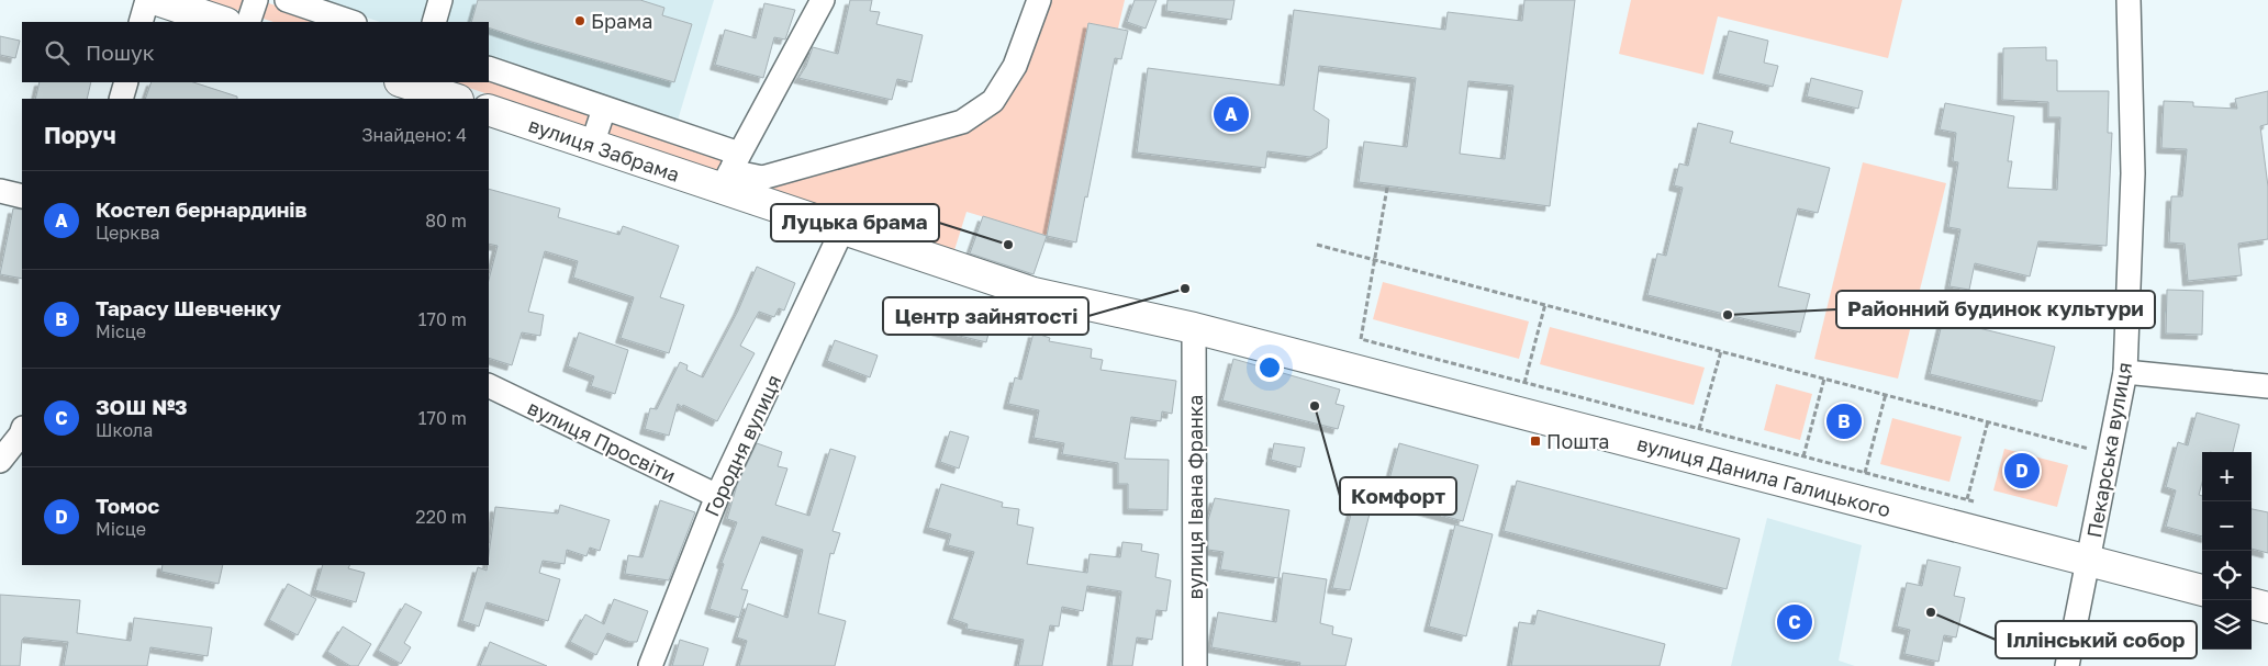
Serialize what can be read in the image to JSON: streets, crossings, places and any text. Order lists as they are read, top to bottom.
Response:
{
  "streets": {
    "main road": ["вулиця Забрама", "вулиця Данила Галицького"],
    "street": [
      "вулиця Просвіти",
      "Городня вулиця",
      "Пекарська вулиця",
      "вулиця Івана Франка"
    ]
  },
  "crossings": [
    ["вулиця Забрама", "вулиця Данила Галицького"],
    ["вулиця Просвіти", "Городня вулиця"],
    ["Городня вулиця", "вулиця Данила Галицького"],
    ["Пекарська вулиця", "вулиця Данила Галицького"],
    ["вулиця Данила Галицького", "вулиця Івана Франка"]
  ],
  "places": {
    "other": [
      "Брама",
      "Луцька брама",
      "Центр зайнятості",
      "Районний будинок культури",
      "Комфорт",
      "Іллінський собор"
    ],
    "transit": ["Пошта"]
  },
  "page": {
    "search": "Пошук",
    "pins": [
      "A",
      "B",
      "D",
      "C"
    ],
    "heading": ["Поруч", "Знайдено: 4"],
    "list": [
      {
        "mark": "A",
        "name": "Костел бернардинів",
        "note": "Церква",
        "value": "80 m"
      },
      {
        "mark": "B",
        "name": "Тарасу Шевченку",
        "note": "Місце",
        "value": "170 m"
      },
      {
        "mark": "C",
        "name": "ЗОШ №3",
        "note": "Школа",
        "value": "170 m"
      },
      {
        "mark": "D",
        "name": "Томос",
        "note": "Місце",
        "value": "220 m"
      }
    ],
    "map_buttons": ["+", "−"]
  }
}
